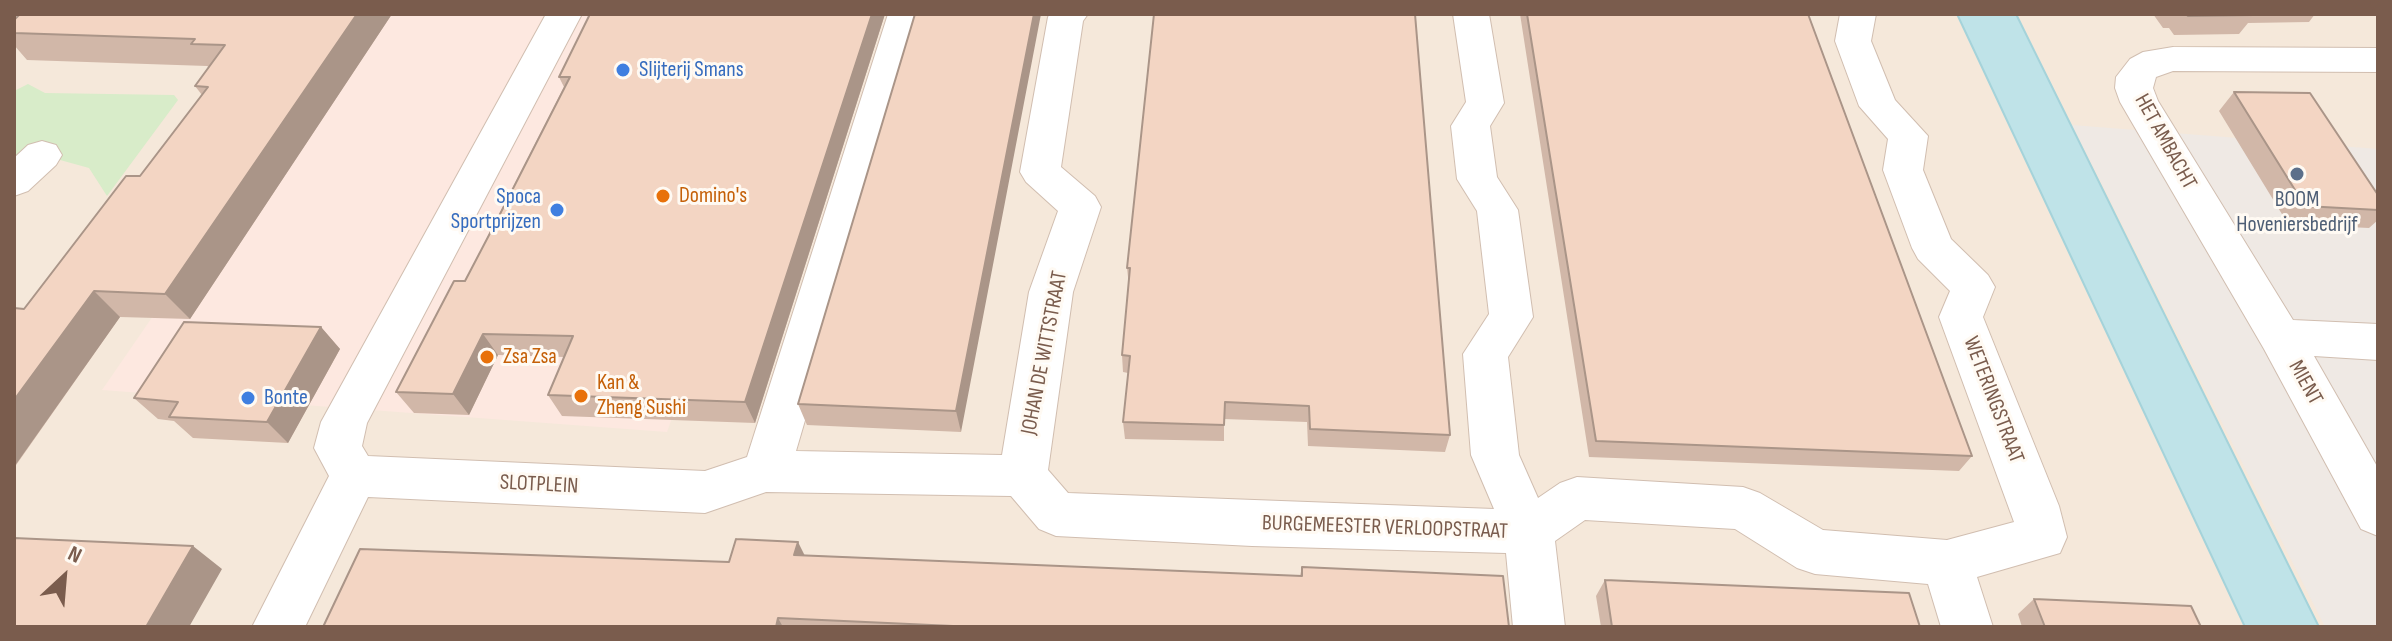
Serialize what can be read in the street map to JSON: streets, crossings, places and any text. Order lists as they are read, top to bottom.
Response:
{
  "streets": {
    "street": [
      "HET AMBACHT",
      "JOHAN DE WITTSTRAAT",
      "MIENT",
      "WETERINGSTRAAT",
      "SLOTPLEIN",
      "BURGEMEESTER VERLOOPSTRAAT"
    ]
  },
  "crossings": [
    ["HET AMBACHT", "MIENT"],
    ["JOHAN DE WITTSTRAAT", "BURGEMEESTER VERLOOPSTRAAT"],
    ["WETERINGSTRAAT", "BURGEMEESTER VERLOOPSTRAAT"]
  ],
  "places": [
    "Slijterij Smans",
    "BOOM Hoveniersbedrijf",
    "Domino's",
    "Spoca Sportprijzen",
    "Zsa Zsa",
    "Kan & Zheng Sushi",
    "Bonte"
  ],
  "north": "top right"
}
